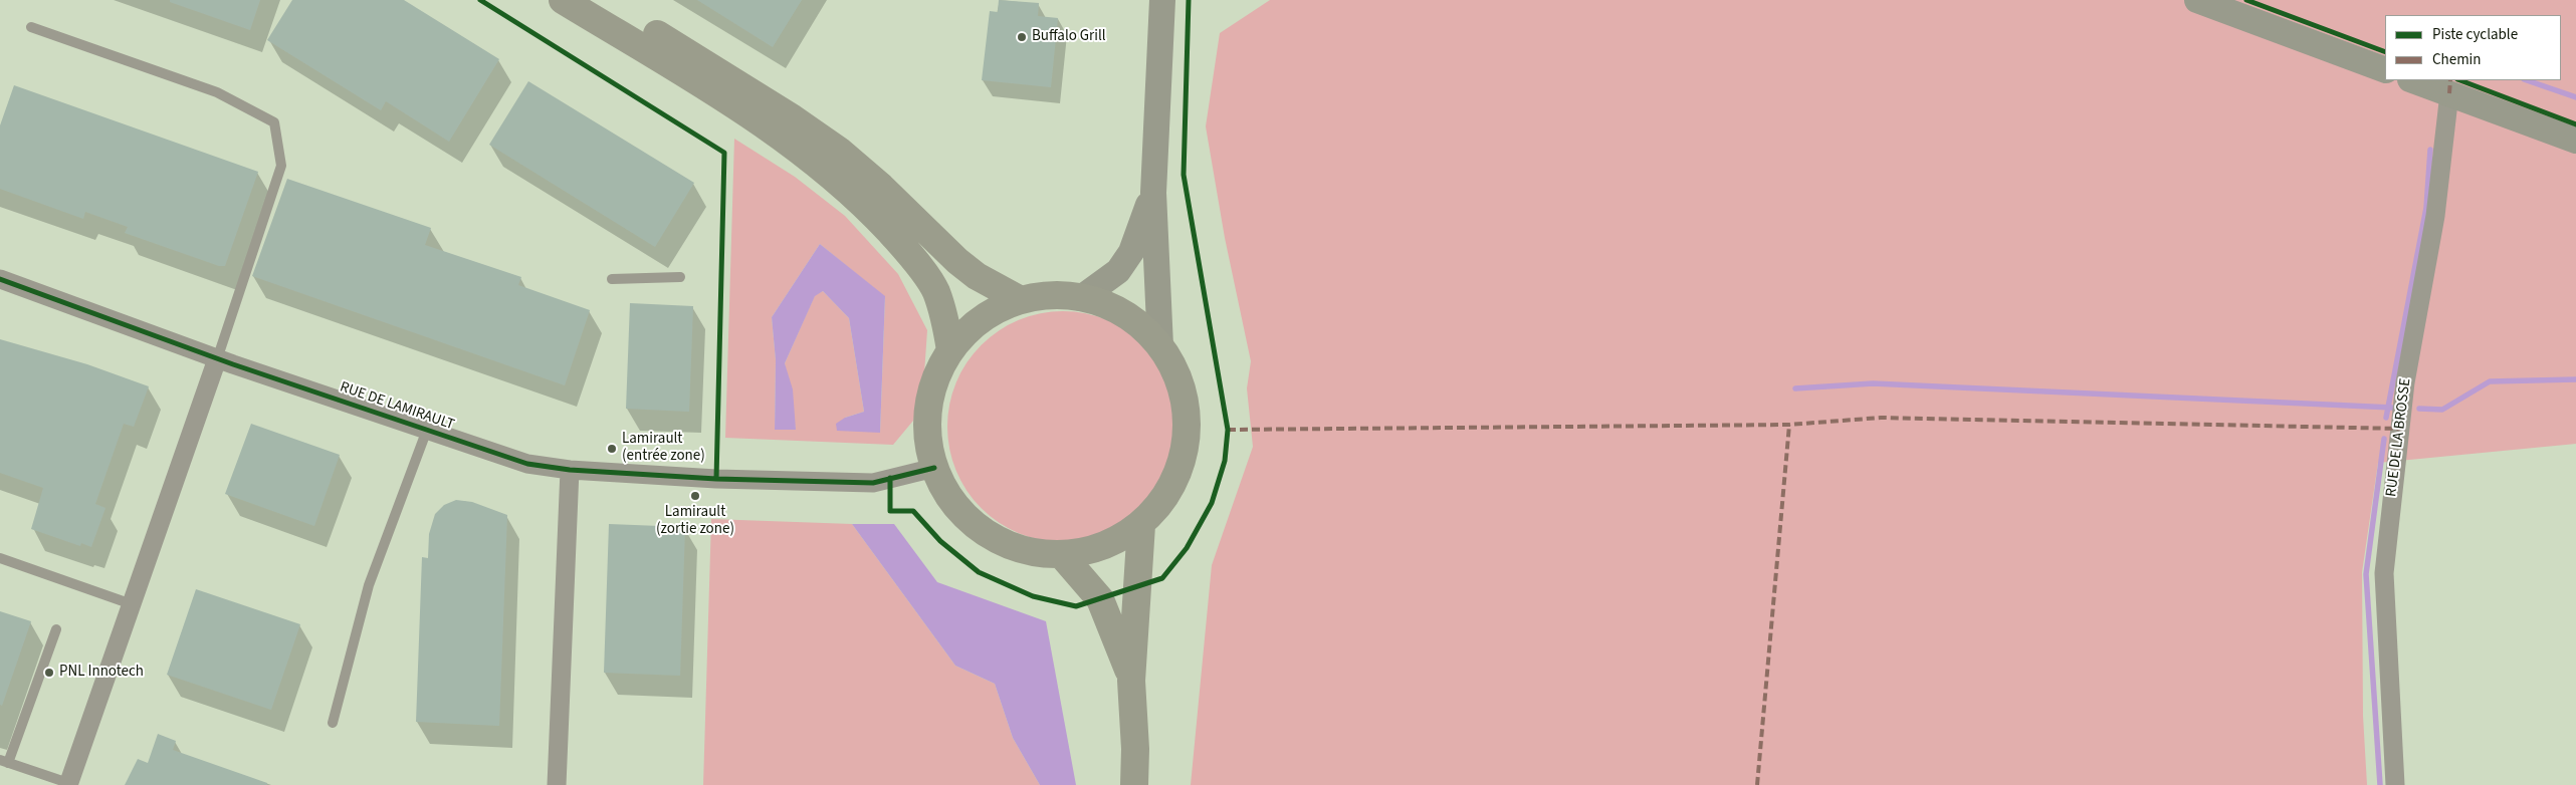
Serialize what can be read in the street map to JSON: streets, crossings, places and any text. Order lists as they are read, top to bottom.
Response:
{
  "streets": {
    "street": ["RUE DE LAMIRAULT", "RUE DE LA BROSSE"]
  },
  "places": [
    "Buffalo Grill",
    "Lamirault (entrée zone)",
    "Lamirault (zortie zone)",
    "PNL Innotech"
  ],
  "legend": ["Piste cyclable", "Chemin"]
}
